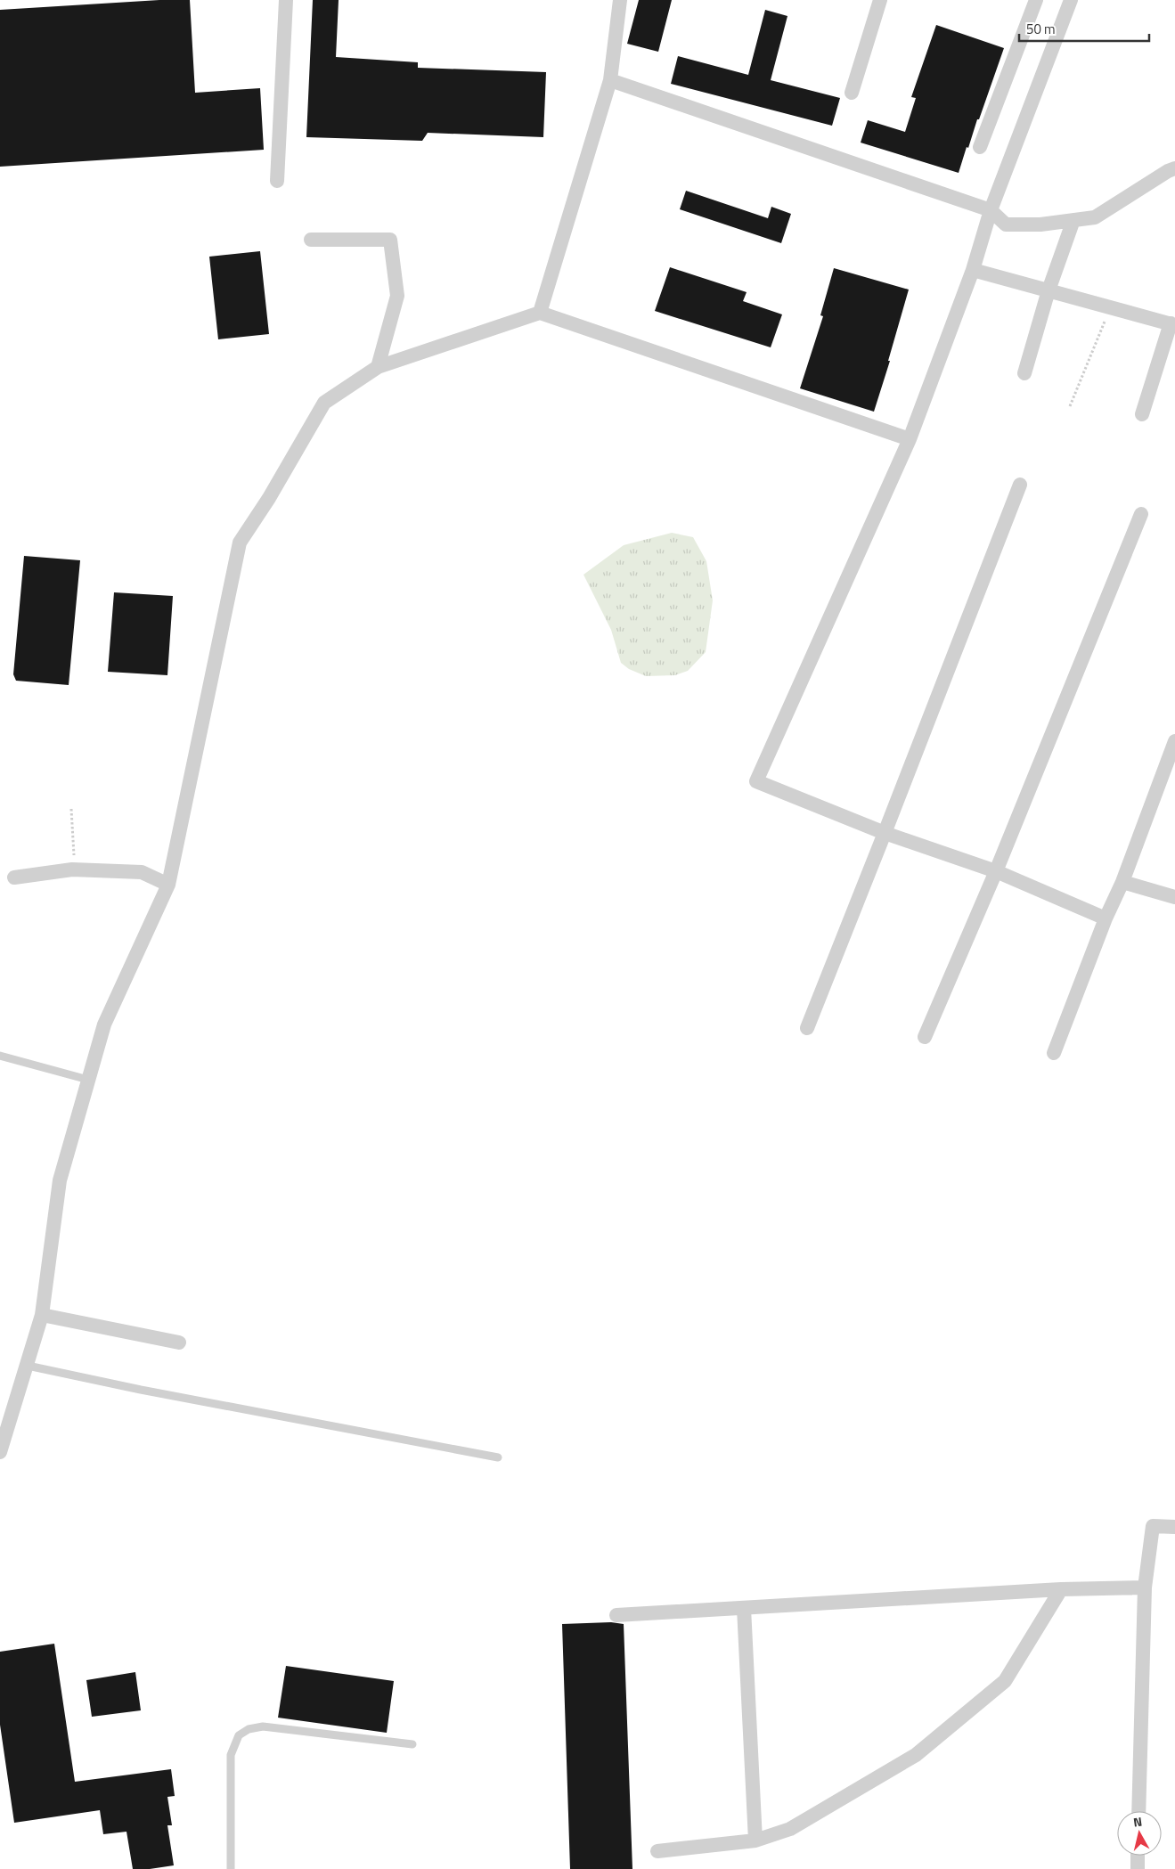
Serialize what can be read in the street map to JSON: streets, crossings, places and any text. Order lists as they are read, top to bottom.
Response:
{
  "scale_bar": "50 m",
  "north": "top"
}
